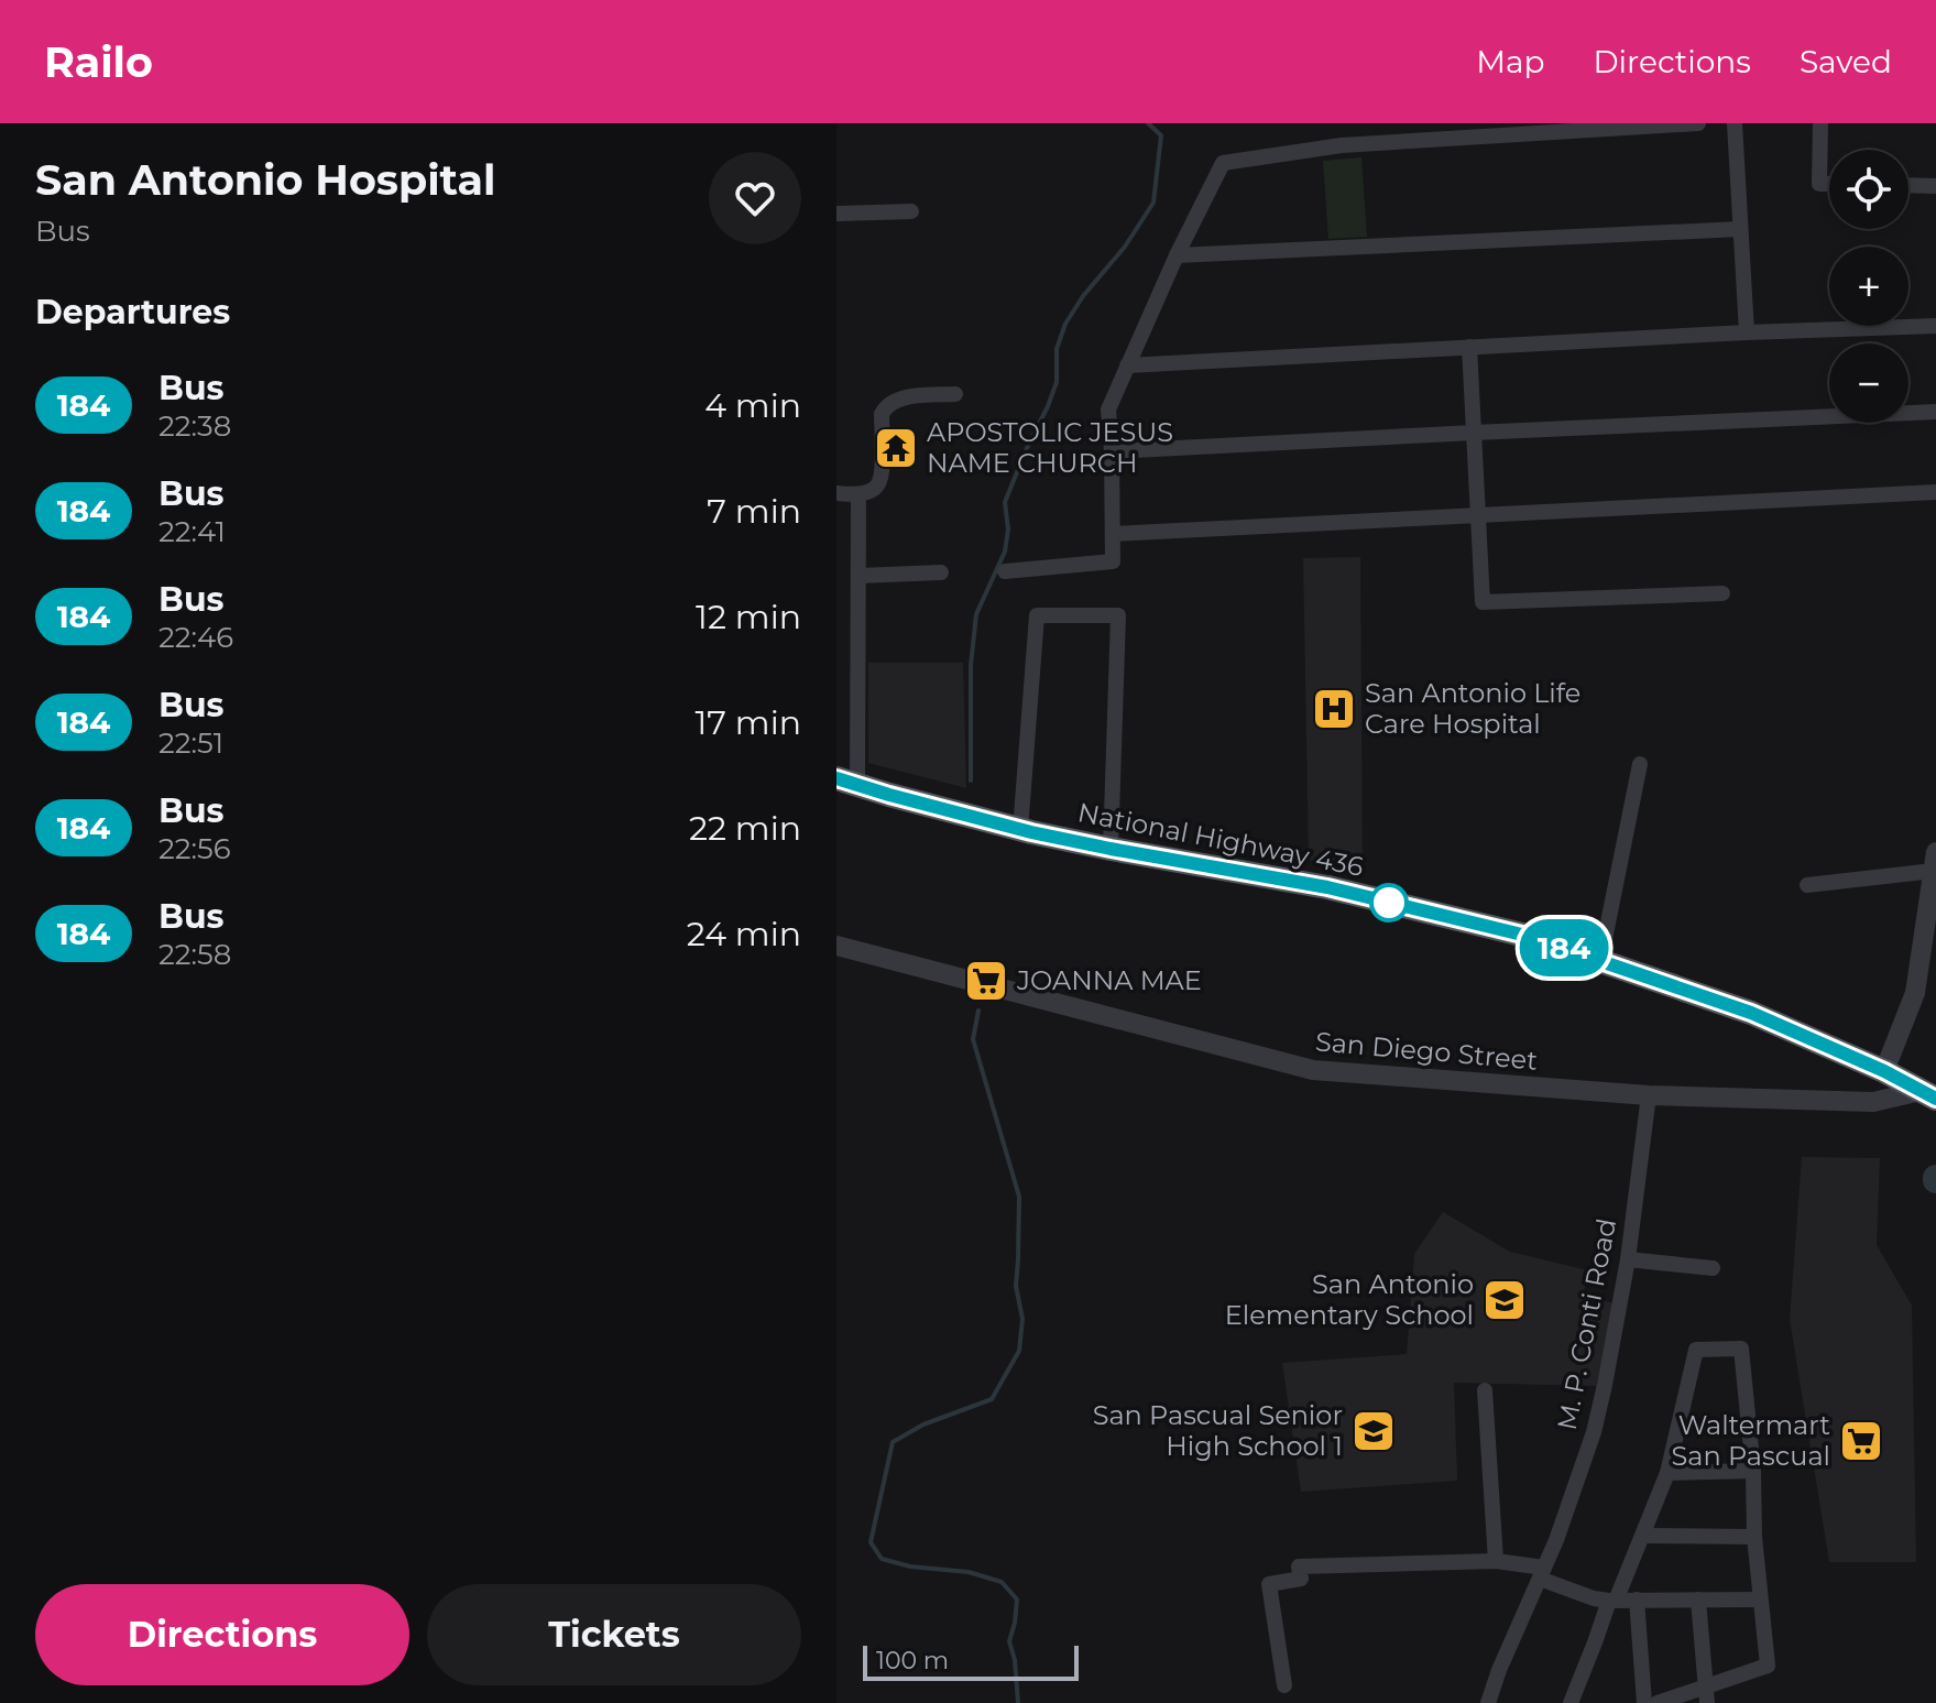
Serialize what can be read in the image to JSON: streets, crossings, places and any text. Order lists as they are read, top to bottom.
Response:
{
  "streets": {
    "main road": ["National Highway 436"],
    "street": ["San Diego Street", "M. P. Conti Road"]
  },
  "crossings": [
    ["National Highway 436", "San Diego Street"],
    ["San Diego Street", "M. P. Conti Road"]
  ],
  "places": {
    "temple": ["APOSTOLIC JESUS NAME CHURCH"],
    "hospital": ["San Antonio Life Care Hospital"],
    "supermarket": ["JOANNA MAE", "Waltermart San Pascual"],
    "school or university": ["San Antonio Elementary School", "San Pascual Senior High School 1"]
  },
  "lines": ["bus line 184"],
  "scale_bar": "100 m",
  "page": {
    "header": "Railo",
    "nav": ["Map", "Directions", "Saved"],
    "heading": [
      ["San Antonio Hospital", "Bus"],
      "Departures"
    ],
    "on_map": "184",
    "map_buttons": ["+", "−"],
    "list": [
      {
        "mark": "184",
        "name": "Bus",
        "note": "22:38",
        "value": "4 min"
      },
      {
        "mark": "184",
        "name": "Bus",
        "note": "22:41",
        "value": "7 min"
      },
      {
        "mark": "184",
        "name": "Bus",
        "note": "22:46",
        "value": "12 min"
      },
      {
        "mark": "184",
        "name": "Bus",
        "note": "22:51",
        "value": "17 min"
      },
      {
        "mark": "184",
        "name": "Bus",
        "note": "22:56",
        "value": "22 min"
      },
      {
        "mark": "184",
        "name": "Bus",
        "note": "22:58",
        "value": "24 min"
      }
    ],
    "buttons": ["Directions", "Tickets"],
    "scale": "100 m"
  }
}
